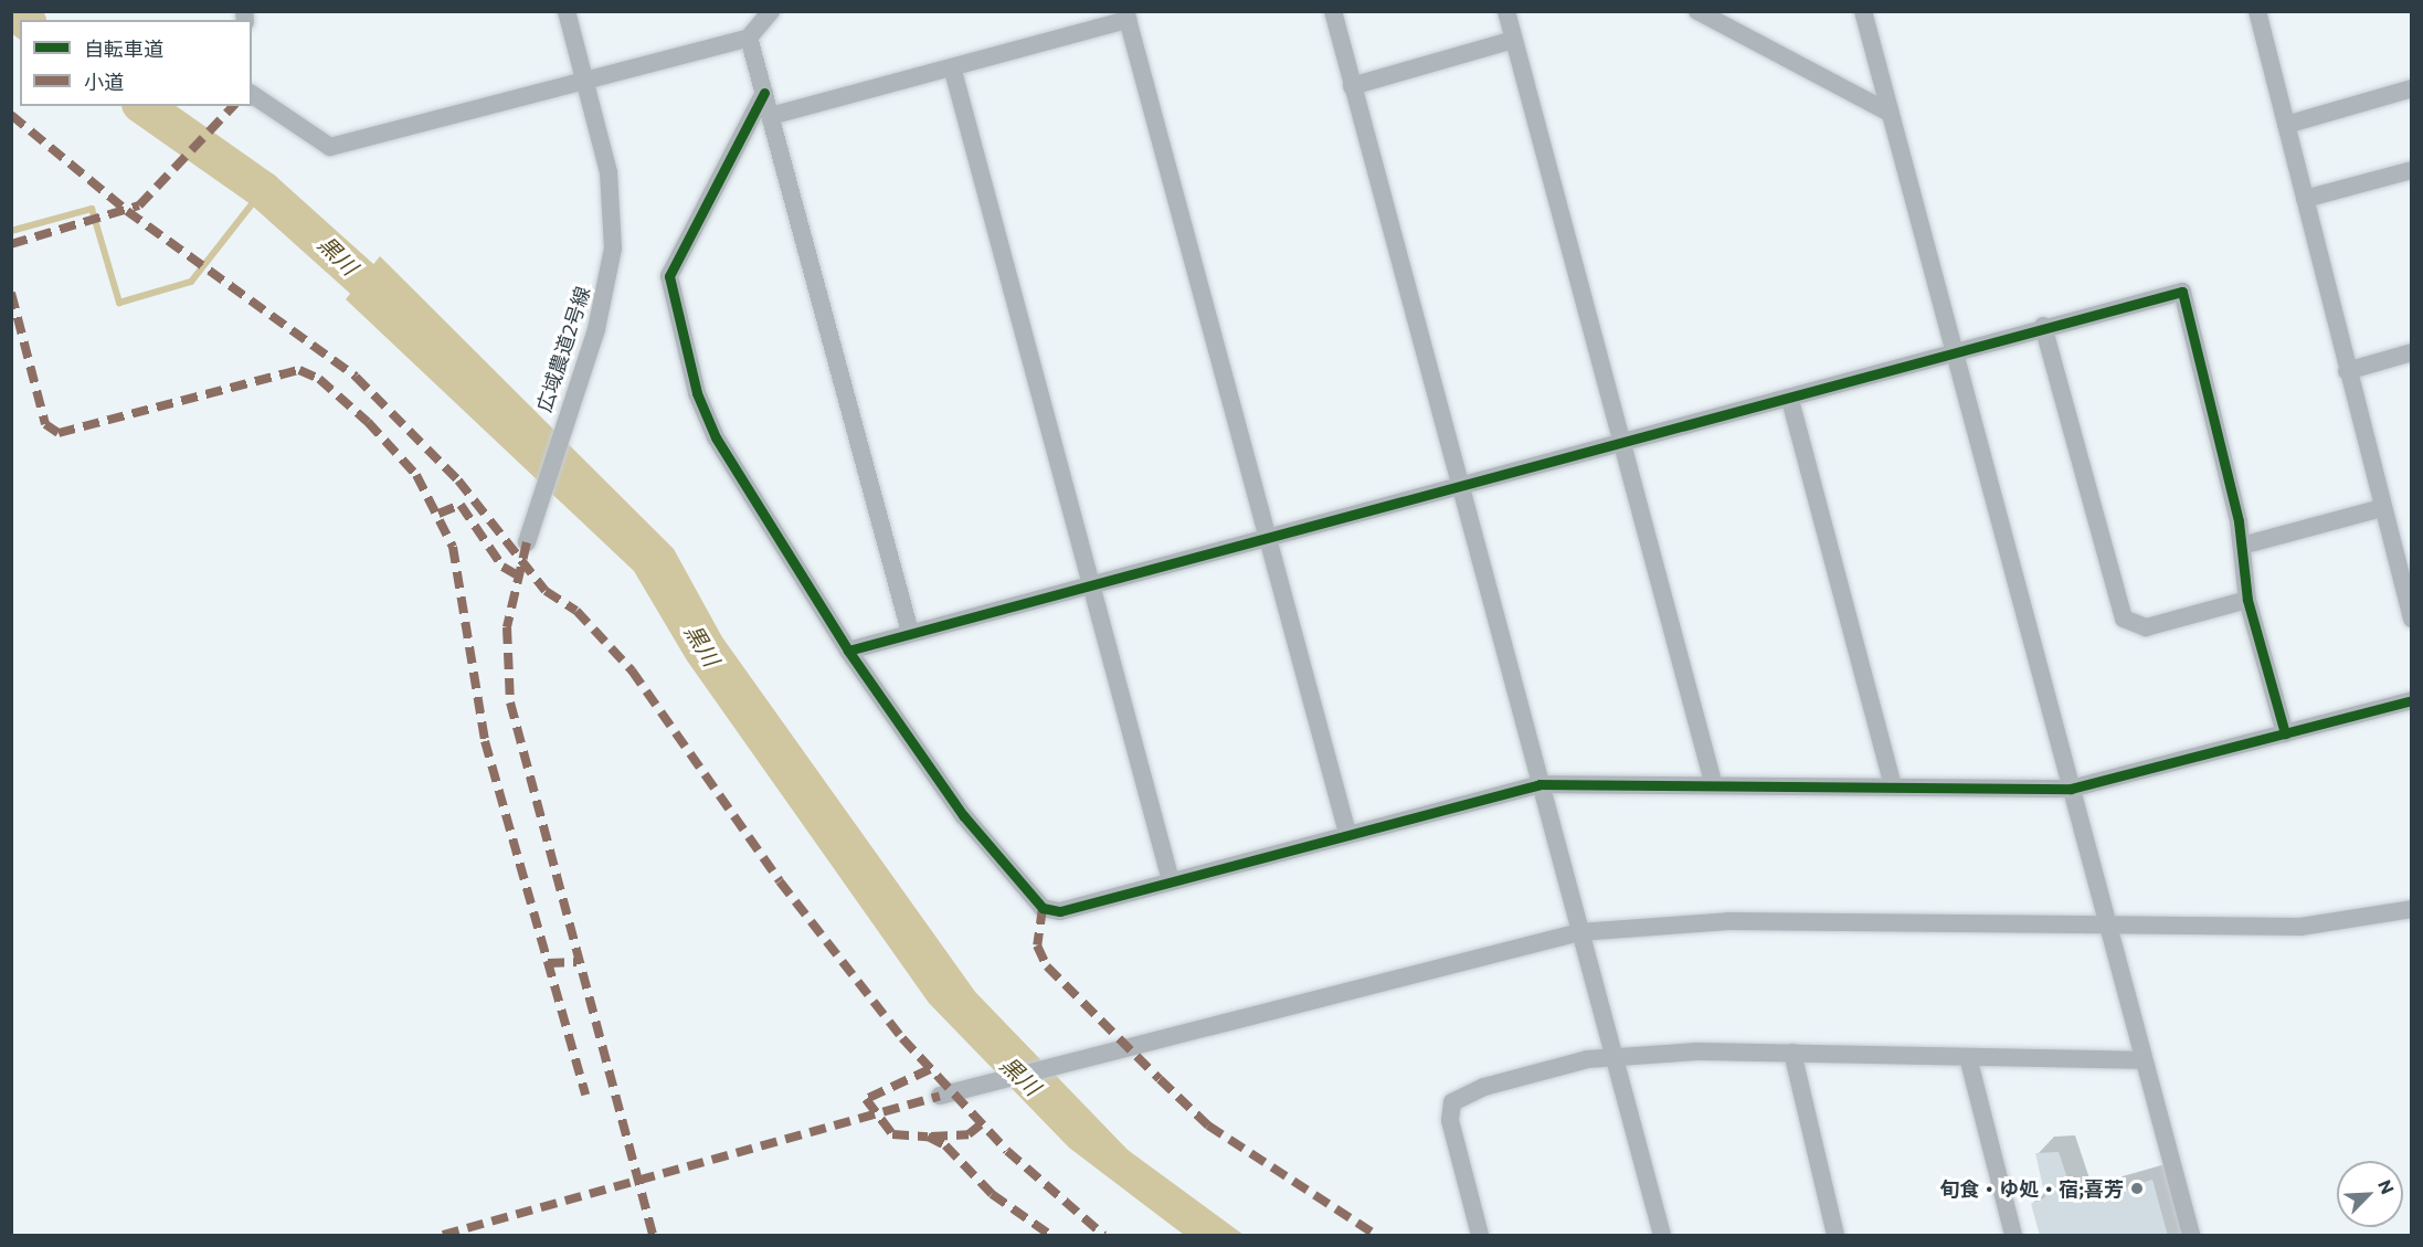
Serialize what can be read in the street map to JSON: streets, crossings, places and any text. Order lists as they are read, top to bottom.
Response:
{
  "streets": {
    "street": ["広域農道2号線"]
  },
  "water": ["黒川"],
  "places": ["旬食・ゆ処・宿;喜芳"],
  "legend": ["自転車道", "小道"],
  "north": "top right"
}
